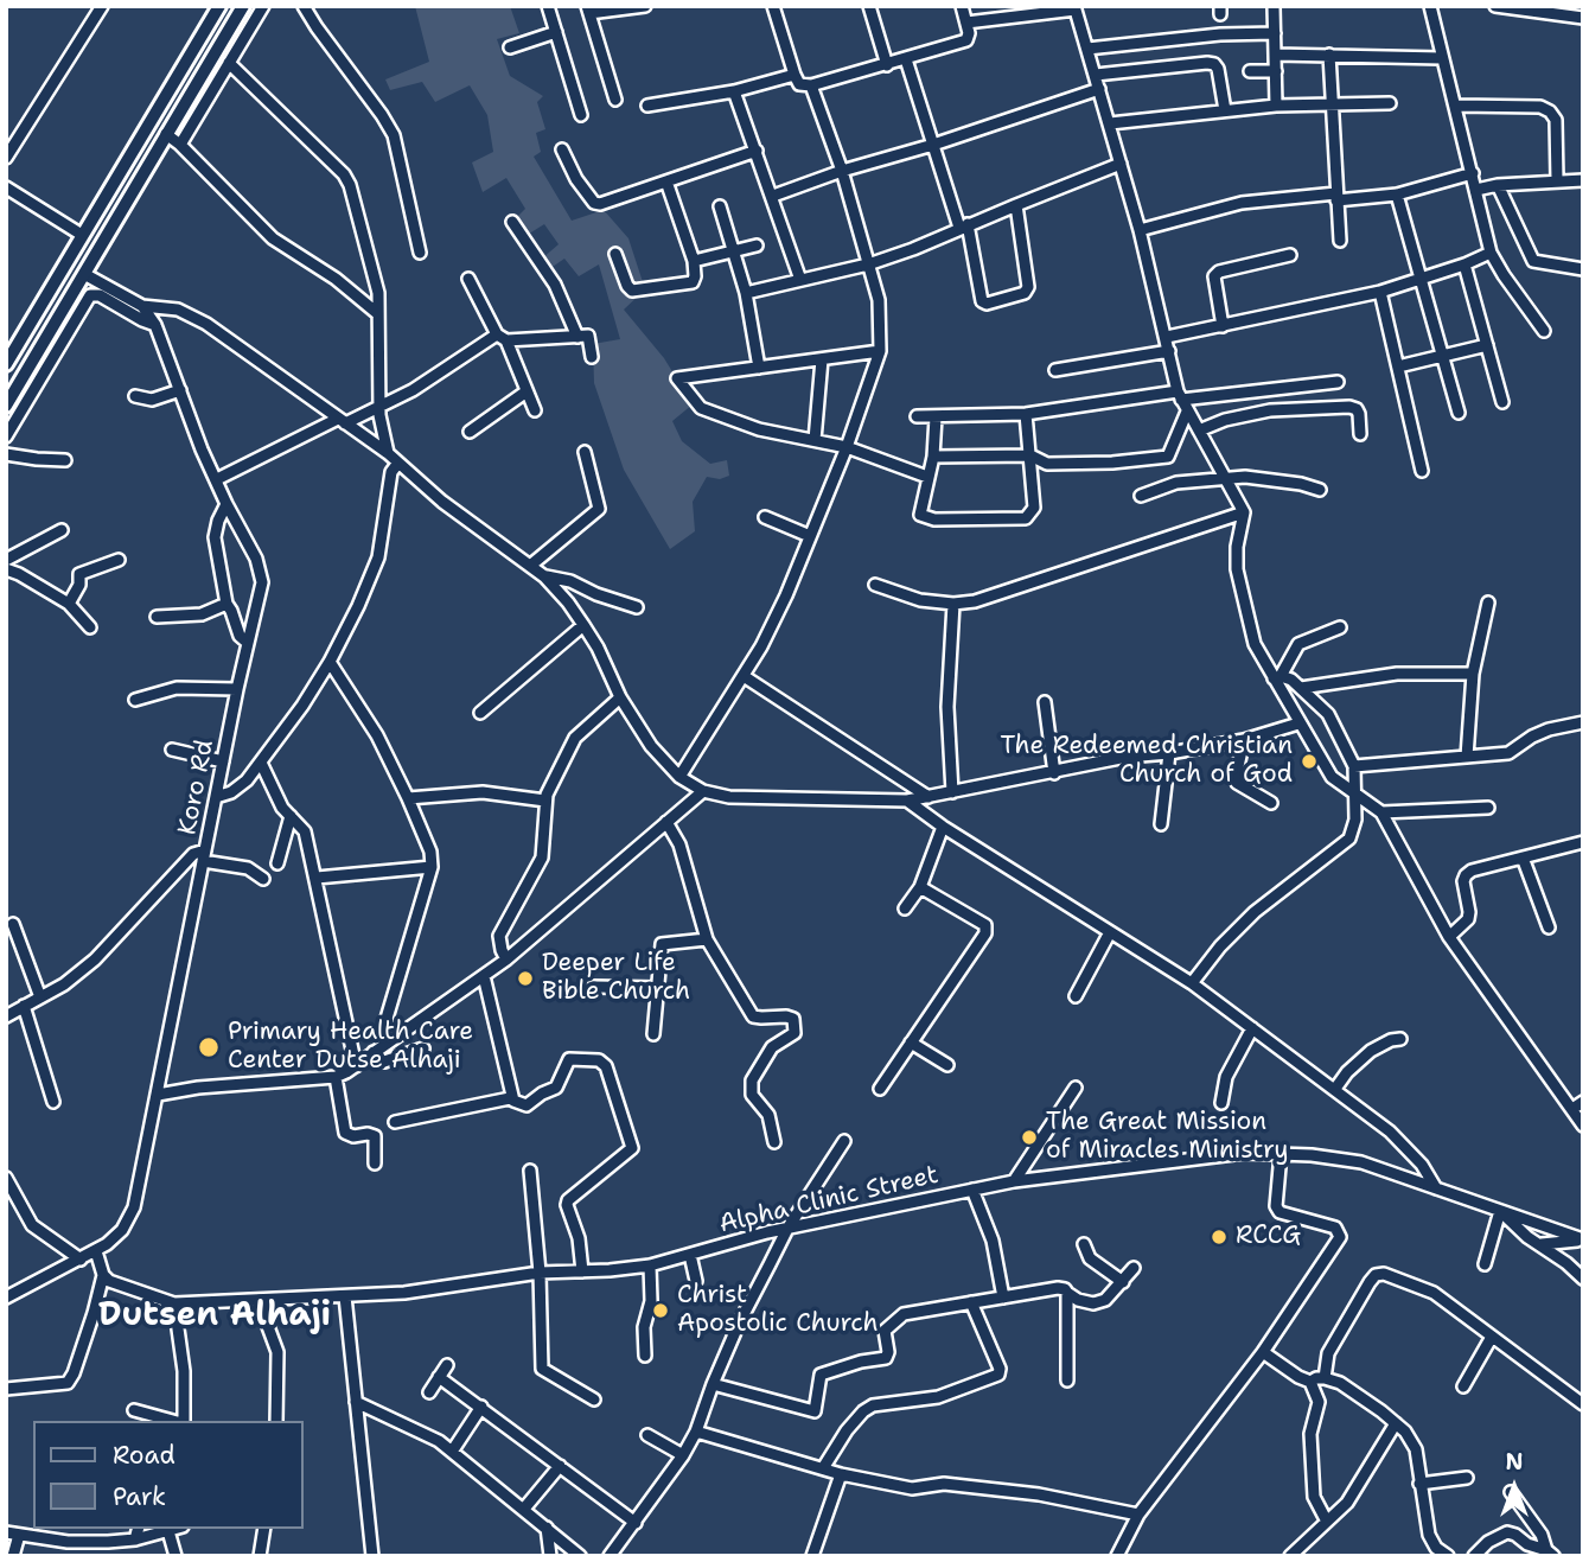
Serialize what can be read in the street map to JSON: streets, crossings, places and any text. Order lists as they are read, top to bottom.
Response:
{
  "streets": {
    "street": ["Koro Rd", "Alpha Clinic Street"]
  },
  "districts": ["Dutsen Alhaji"],
  "places": [
    "The Redeemed Christian Church of God",
    "Deeper Life Bible Church",
    "Primary Health Care Center Dutse Alhaji",
    "The Great Mission of Miracles Ministry",
    "RCCG",
    "Christ Apostolic Church"
  ],
  "legend": ["Road", "Park"],
  "north": "top"
}
